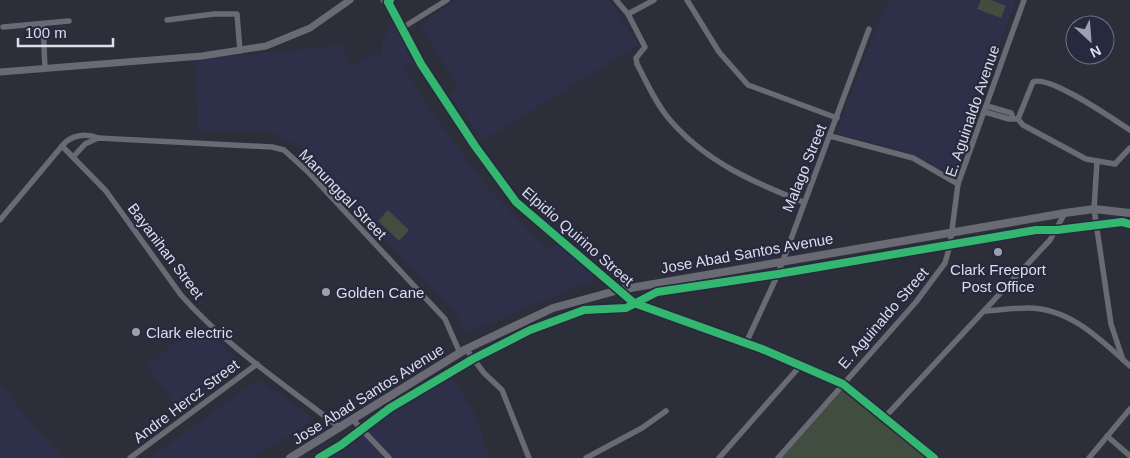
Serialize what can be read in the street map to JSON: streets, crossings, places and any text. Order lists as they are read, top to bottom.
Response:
{
  "streets": {
    "main road": ["Jose Abad Santos Avenue"],
    "street": [
      "E. Aguinaldo Avenue",
      "Malago Street",
      "Manunggal Street",
      "Elpidio Quirino Street",
      "Bayanihan Street",
      "E. Aguinaldo Street",
      "Andre Hercz Street"
    ]
  },
  "crossings": [
    ["E. Aguinaldo Avenue", "Jose Abad Santos Avenue"],
    ["E. Aguinaldo Avenue", "E. Aguinaldo Street"],
    ["Malago Street", "Elpidio Quirino Street"],
    ["Malago Street", "Jose Abad Santos Avenue"],
    ["Manunggal Street", "Bayanihan Street"],
    ["Manunggal Street", "Jose Abad Santos Avenue"],
    ["Elpidio Quirino Street", "Jose Abad Santos Avenue"],
    ["Elpidio Quirino Street", "E. Aguinaldo Street"],
    ["Bayanihan Street", "Jose Abad Santos Avenue"],
    ["Bayanihan Street", "Andre Hercz Street"],
    ["Jose Abad Santos Avenue", "E. Aguinaldo Street"]
  ],
  "places": ["Clark Freeport Post Office", "Golden Cane", "Clark electric"],
  "scale_bar": "100 m",
  "north": "bottom right"
}
